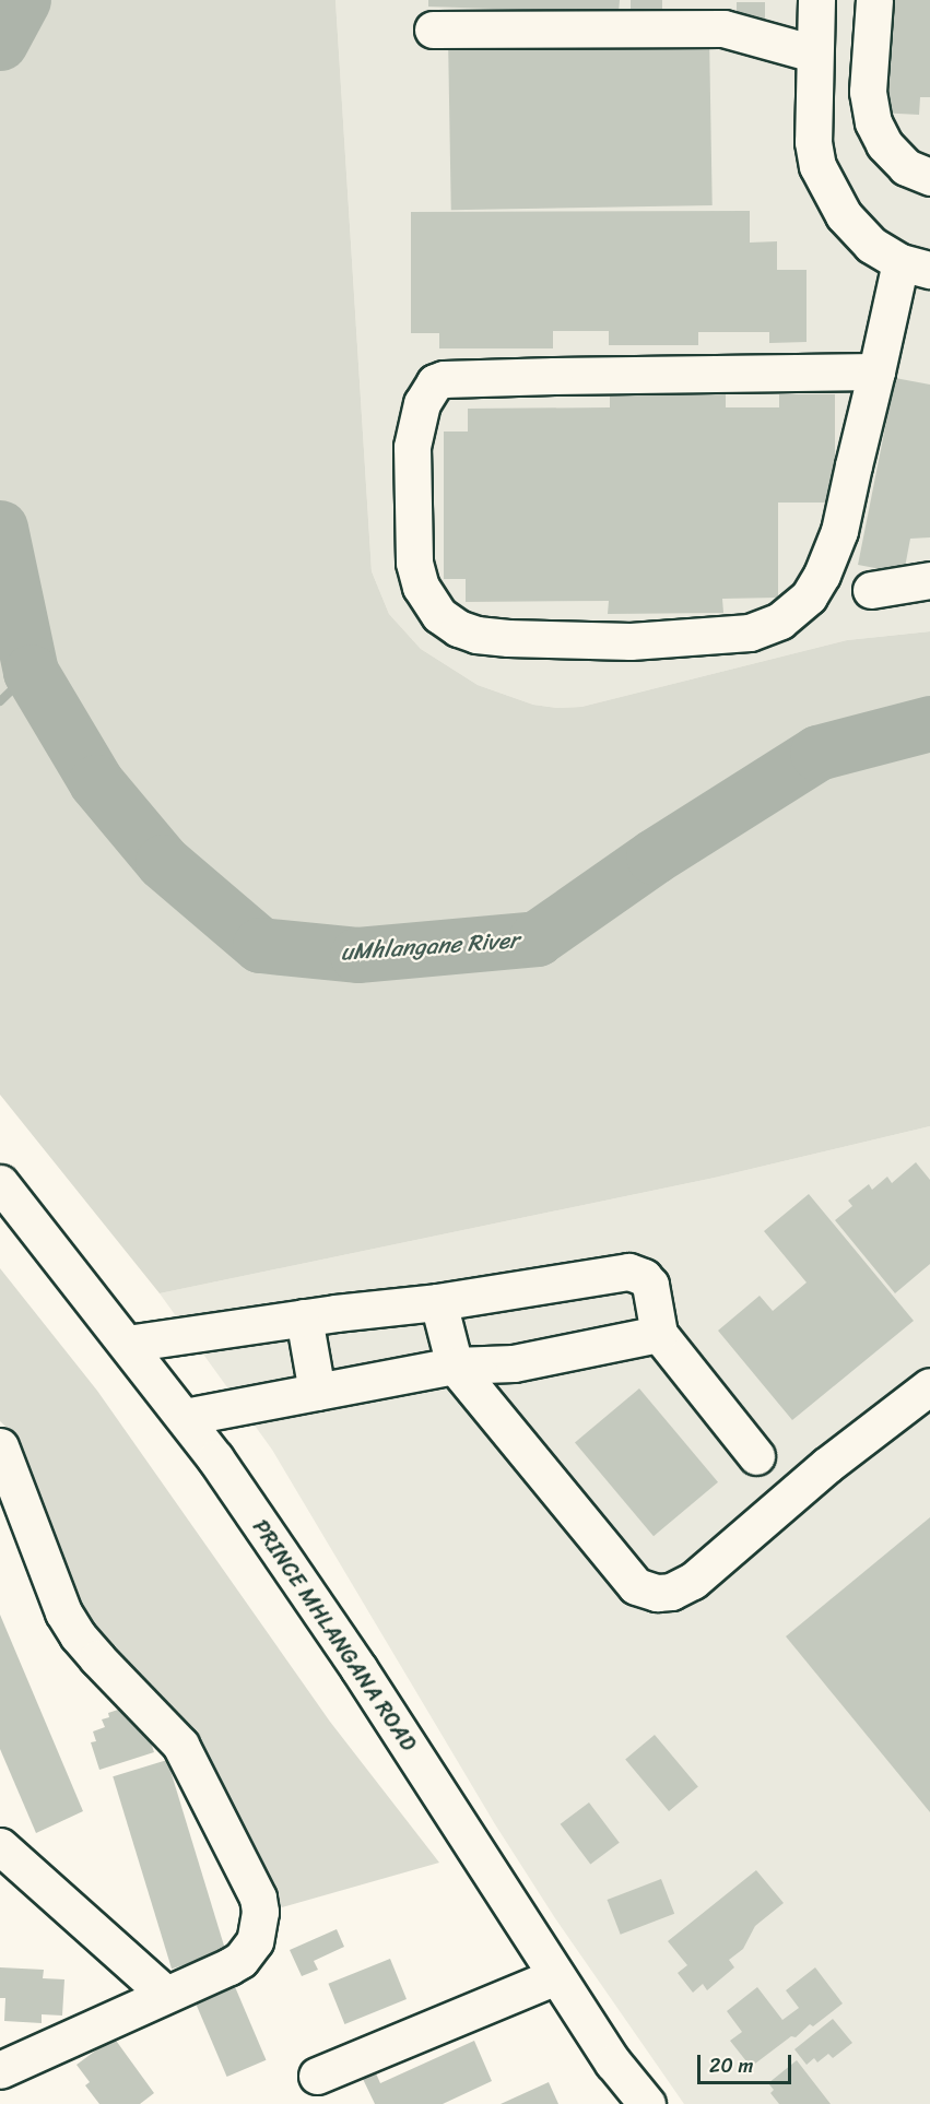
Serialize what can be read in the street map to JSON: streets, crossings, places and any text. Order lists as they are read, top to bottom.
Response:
{
  "streets": {
    "street": ["PRINCE MHLANGANA ROAD"]
  },
  "water": ["uMhlangane River"],
  "scale_bar": "20 m"
}
